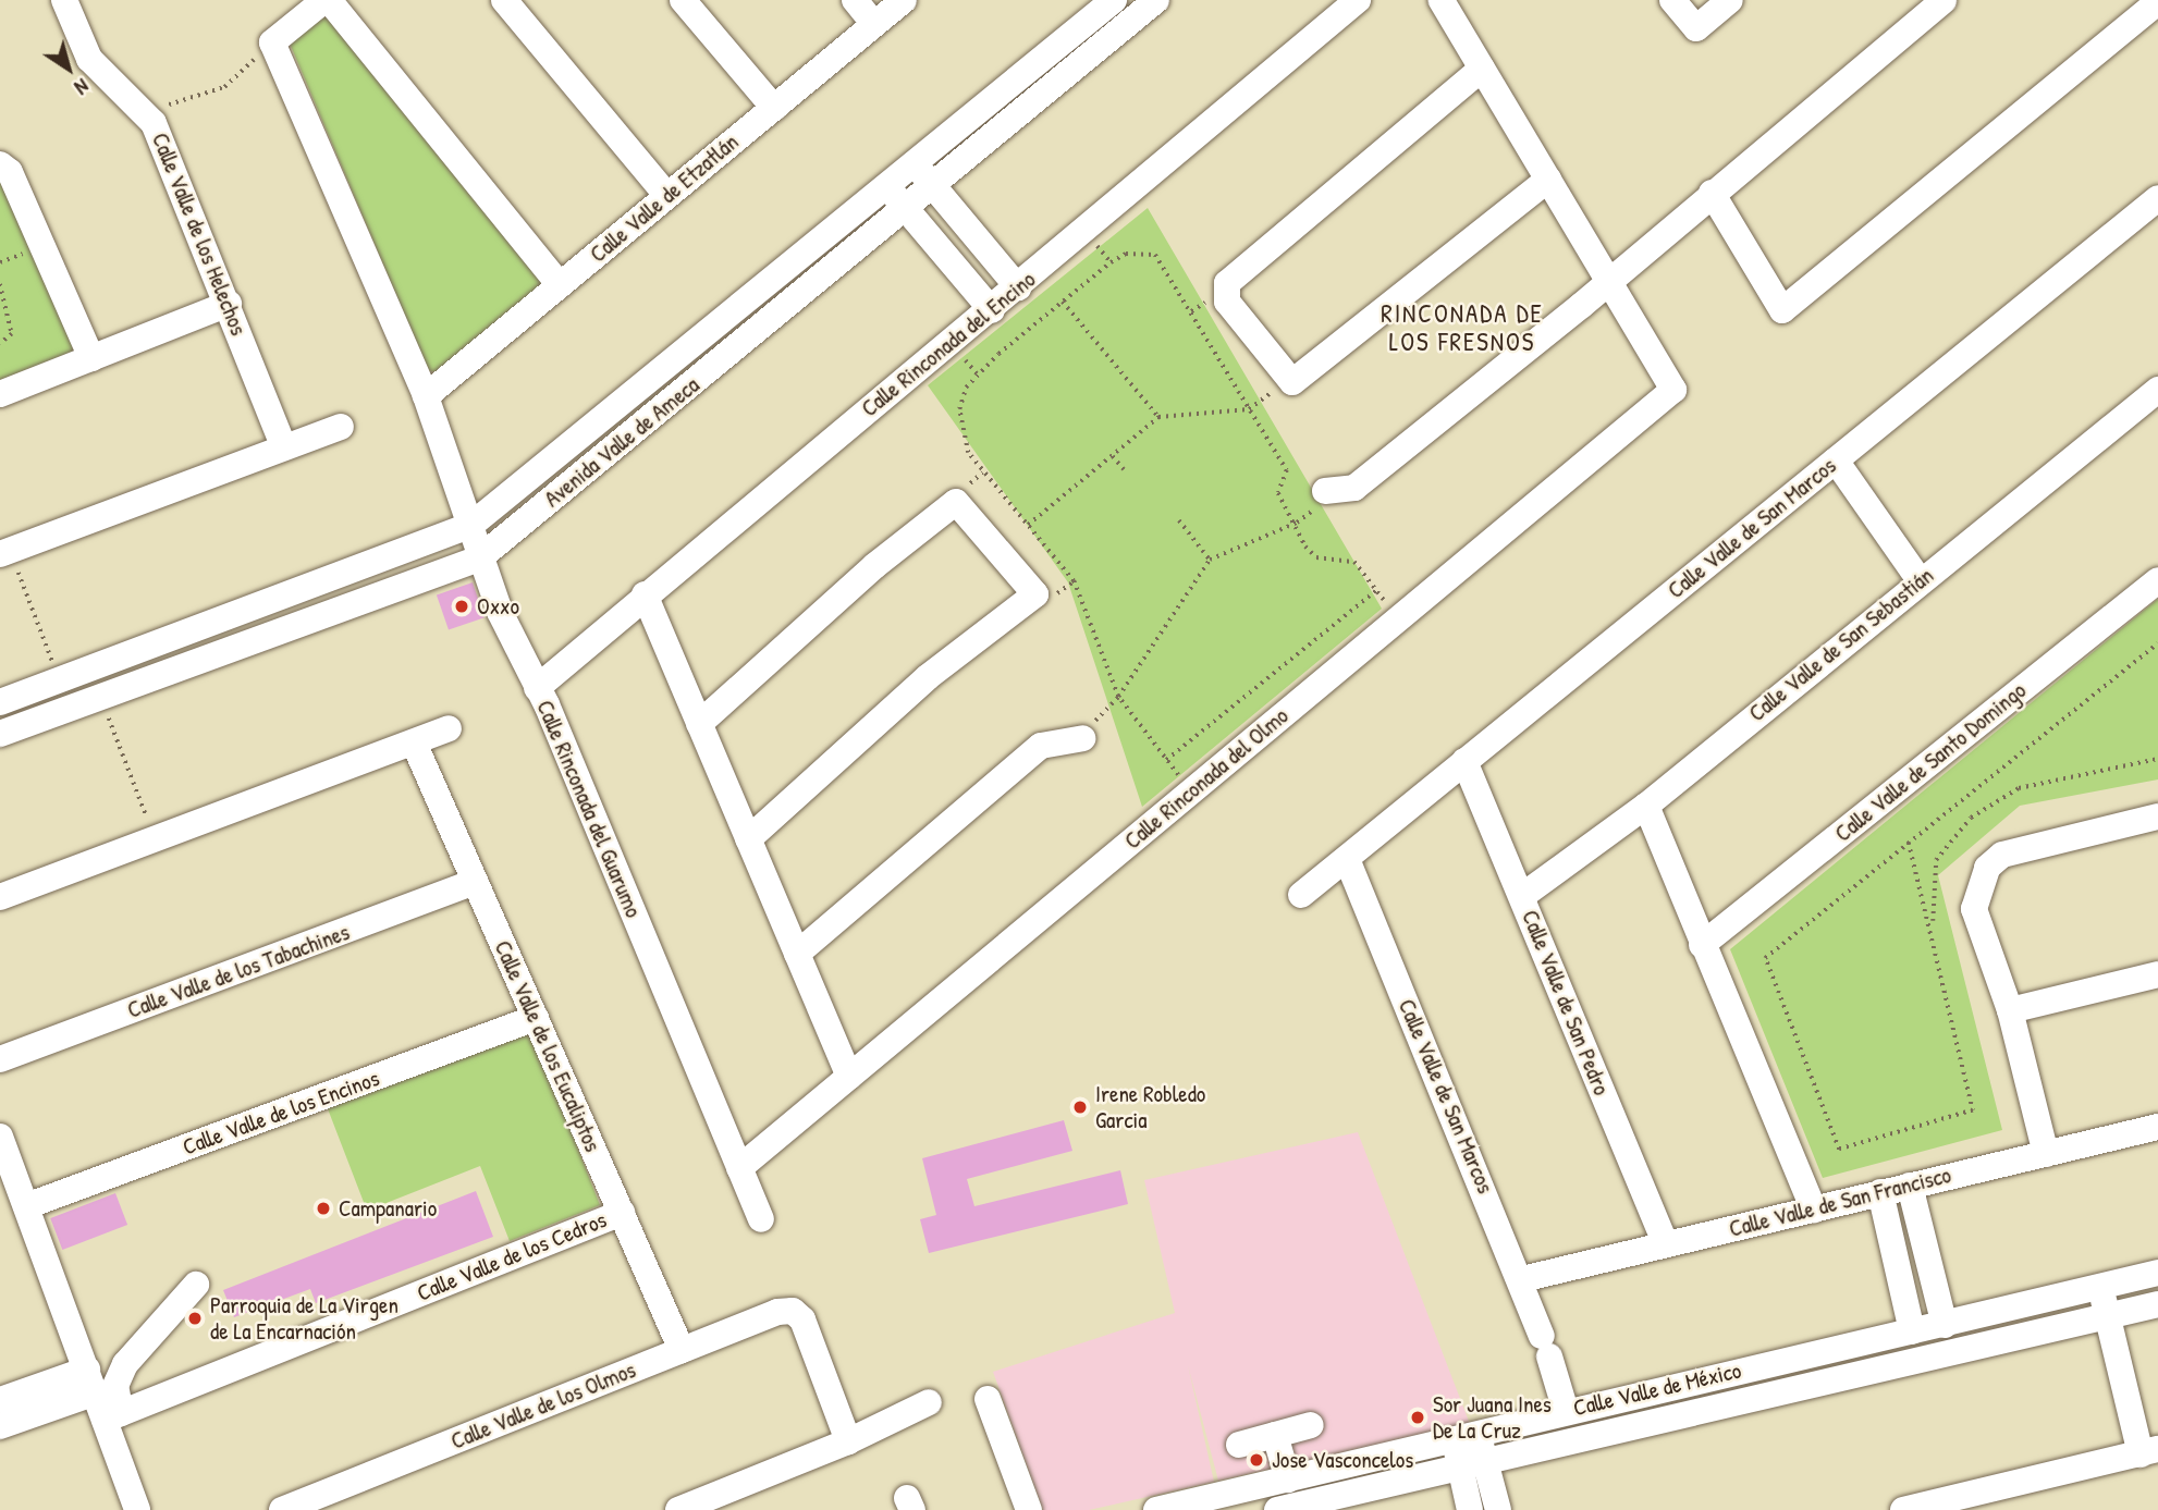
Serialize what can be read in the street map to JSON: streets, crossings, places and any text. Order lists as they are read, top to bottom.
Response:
{
  "streets": {
    "street": [
      "Calle Valle de Etzatlán",
      "Calle Valle de los Helechos",
      "Calle Rinconada del Encino",
      "Avenida Valle de Ameca",
      "Calle Valle de San Marcos",
      "Calle Valle de San Sebastián",
      "Calle Valle de Santo Domingo",
      "Calle Rinconada del Olmo",
      "Calle Rinconada del Guarumo",
      "Calle Valle de los Tabachines",
      "Calle Valle de San Pedro",
      "Calle Valle de los Eucaliptos",
      "Calle Valle de los Encinos",
      "Calle Valle de San Francisco",
      "Calle Valle de los Cedros",
      "Calle Valle de México",
      "Calle Valle de los Olmos"
    ]
  },
  "crossings": [
    ["Calle Valle de Etzatlán", "Calle Rinconada del Guarumo"],
    ["Calle Rinconada del Encino", "Calle Rinconada del Guarumo"],
    ["Avenida Valle de Ameca", "Calle Rinconada del Guarumo"],
    ["Calle Valle de San Marcos", "Calle Valle de San Pedro"],
    ["Calle Valle de San Marcos", "Calle Valle de San Francisco"],
    ["Calle Valle de San Marcos", "Calle Valle de México"],
    ["Calle Valle de San Sebastián", "Calle Valle de San Pedro"],
    ["Calle Rinconada del Olmo", "Calle Rinconada del Guarumo"],
    ["Calle Valle de los Tabachines", "Calle Valle de los Eucaliptos"],
    ["Calle Valle de San Pedro", "Calle Valle de San Francisco"],
    ["Calle Valle de los Eucaliptos", "Calle Valle de los Encinos"],
    ["Calle Valle de los Eucaliptos", "Calle Valle de los Cedros"],
    ["Calle Valle de los Eucaliptos", "Calle Valle de los Olmos"]
  ],
  "districts": ["RINCONADA DE LOS FRESNOS"],
  "places": [
    "Oxxo",
    "Irene Robledo Garcia",
    "Campanario",
    "Parroquia de La Virgen de La Encarnación",
    "Sor Juana Ines De La Cruz",
    "Jose Vasconcelos"
  ],
  "north": "bottom right"
}
